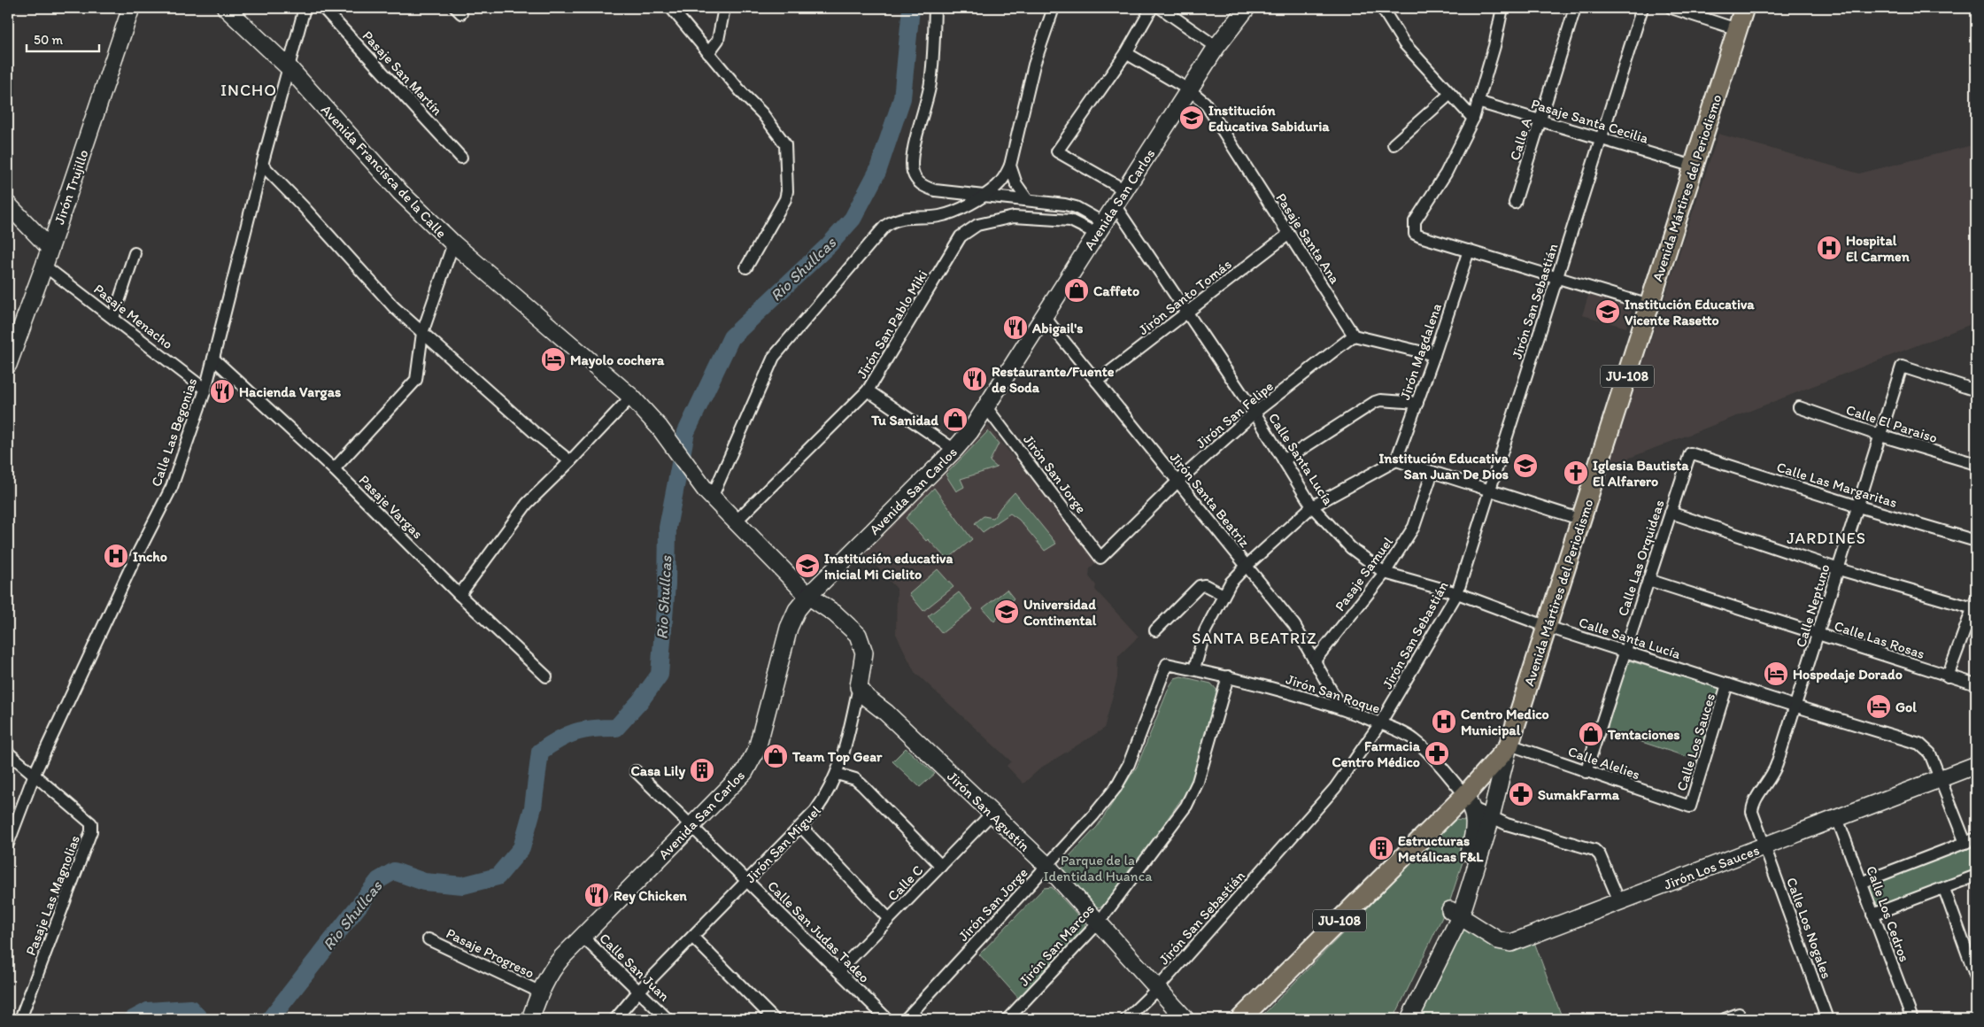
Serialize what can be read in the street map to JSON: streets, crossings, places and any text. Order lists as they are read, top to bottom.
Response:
{
  "streets": {
    "main road": [
      "Avenida Francisca de la Calle",
      "Jirón Trujillo",
      "Avenida Mártires del Periodismo",
      "Avenida San Carlos",
      "JU-108",
      "Jirón San Agustín",
      "Jirón San Miguel",
      "Jirón Los Sauces"
    ],
    "street": [
      "Pasaje San Martín",
      "Pasaje Santa Cecilia",
      "Calle A",
      "Pasaje Santa Ana",
      "Jirón Santo Tomás",
      "Jirón San Sebastián",
      "Pasaje Menacho",
      "Jirón San Pablo Miki",
      "Jirón Magdalena",
      "Jirón San Felipe",
      "Calle El Paraiso",
      "Calle Las Begonias",
      "Calle Santa Lucía",
      "Jirón San Jorge",
      "Calle Las Margaritas",
      "Jirón Santa Beatriz",
      "Pasaje Vargas",
      "Calle Las Orquideas",
      "Pasaje Samuel",
      "Calle Neptuno",
      "Calle Las Rosas",
      "Jirón San Roque",
      "Calle Los Sauces",
      "Calle Alelies",
      "Calle C",
      "Pasaje Las Magnolias",
      "Calle Los Cedros",
      "Calle Los Nogales",
      "Calle San Judas Tadeo",
      "Jirón San Marcos",
      "Pasaje Progreso",
      "Calle San Juan"
    ]
  },
  "crossings": [
    ["Pasaje Santa Cecilia", "Calle A"],
    ["Pasaje Santa Cecilia", "Avenida Mártires del Periodismo"],
    ["Pasaje Santa Cecilia", "Jirón San Sebastián"],
    ["Avenida Francisca de la Calle", "Calle Las Begonias"],
    ["Avenida Francisca de la Calle", "Jirón San Miguel"],
    ["Jirón Trujillo", "Pasaje Menacho"],
    ["Avenida Mártires del Periodismo", "Calle Santa Lucía"],
    ["Avenida Mártires del Periodismo", "Jirón San Roque"],
    ["Avenida Mártires del Periodismo", "Calle Alelies"],
    ["Avenida Mártires del Periodismo", "Jirón Los Sauces"],
    ["Avenida San Carlos", "Pasaje Santa Ana"],
    ["Avenida San Carlos", "Jirón San Pablo Miki"],
    ["Avenida San Carlos", "Calle Santa Lucía"],
    ["Avenida San Carlos", "Jirón San Jorge"],
    ["Avenida San Carlos", "Jirón Santa Beatriz"],
    ["Avenida San Carlos", "Jirón San Miguel"],
    ["Avenida San Carlos", "Calle San Judas Tadeo"],
    ["Avenida San Carlos", "Pasaje Progreso"],
    ["Avenida San Carlos", "Calle San Juan"],
    ["Pasaje Santa Ana", "Jirón Santo Tomás"],
    ["Pasaje Santa Ana", "Jirón San Felipe"],
    ["Jirón Santo Tomás", "Calle Santa Lucía"],
    ["Jirón Santo Tomás", "Jirón Santa Beatriz"],
    ["Jirón San Sebastián", "Calle Santa Lucía"],
    ["Jirón San Sebastián", "Jirón San Roque"],
    ["Jirón San Sebastián", "Jirón San Agustín"],
    ["Pasaje Menacho", "Calle Las Begonias"],
    ["Jirón San Pablo Miki", "Jirón San Miguel"],
    ["Jirón San Felipe", "Calle Santa Lucía"],
    ["Jirón San Felipe", "Jirón San Jorge"],
    ["Jirón San Felipe", "Jirón Santa Beatriz"],
    ["Calle El Paraiso", "Calle Neptuno"],
    ["Calle Las Begonias", "Pasaje Vargas"],
    ["Calle Las Begonias", "Pasaje Las Magnolias"],
    ["Calle Santa Lucía", "Calle Las Orquideas"],
    ["Calle Santa Lucía", "Pasaje Samuel"],
    ["Calle Santa Lucía", "Calle Neptuno"],
    ["Calle Santa Lucía", "Calle Los Sauces"],
    ["Calle Santa Lucía", "Jirón Los Sauces"],
    ["Jirón San Jorge", "Jirón San Roque"],
    ["Jirón San Jorge", "Jirón San Agustín"],
    ["Calle Las Margaritas", "Calle Las Orquideas"],
    ["Calle Las Margaritas", "Calle Neptuno"],
    ["Jirón Santa Beatriz", "Pasaje Samuel"],
    ["Jirón Santa Beatriz", "Jirón San Roque"],
    ["Calle Las Orquideas", "Calle Las Rosas"],
    ["Calle Las Orquideas", "Calle Alelies"],
    ["Calle Neptuno", "Calle Las Rosas"],
    ["Calle Neptuno", "Jirón Los Sauces"],
    ["Calle Neptuno", "Calle Los Nogales"],
    ["Jirón San Roque", "Jirón San Marcos"],
    ["Calle Los Sauces", "Calle Alelies"],
    ["Jirón San Agustín", "Jirón San Miguel"],
    ["Jirón San Agustín", "Calle C"],
    ["Jirón San Agustín", "Jirón San Marcos"],
    ["Jirón San Miguel", "Calle San Judas Tadeo"],
    ["Jirón San Miguel", "Calle San Juan"],
    ["Jirón Los Sauces", "Calle Los Cedros"],
    ["Jirón Los Sauces", "Calle Los Nogales"],
    ["Calle C", "Calle San Judas Tadeo"]
  ],
  "districts": ["INCHO", "JARDINES", "SANTA BEATRIZ"],
  "water": ["Rio Shullcas"],
  "parks": ["Parque de la Identidad Huanca"],
  "places": {
    "school or university": [
      "Institución Educativa Sabiduria",
      "Institución Educativa Vicente Rasetto",
      "Institución Educativa San Juan De Dios",
      "Institución educativa inicial Mi Cielito",
      "Universidad Continental"
    ],
    "hospital": ["Hospital El Carmen", "Incho", "Centro Medico Municipal"],
    "shop": [
      "Caffeto",
      "Tu Sanidad",
      "Tentaciones",
      "Team Top Gear"
    ],
    "restaurant": [
      "Abigail's",
      "Restaurante/Fuente de Soda",
      "Hacienda Vargas",
      "Rey Chicken"
    ],
    "hotel": ["Mayolo cochera", "Hospedaje Dorado", "Gol"],
    "church": ["Iglesia Bautista El Alfarero"],
    "pharmacy": ["Farmacia Centro Médico", "SumakFarma"],
    "building": ["Casa Lily", "Estructuras Metálicas F&L"]
  },
  "scale_bar": "50 m"
}
